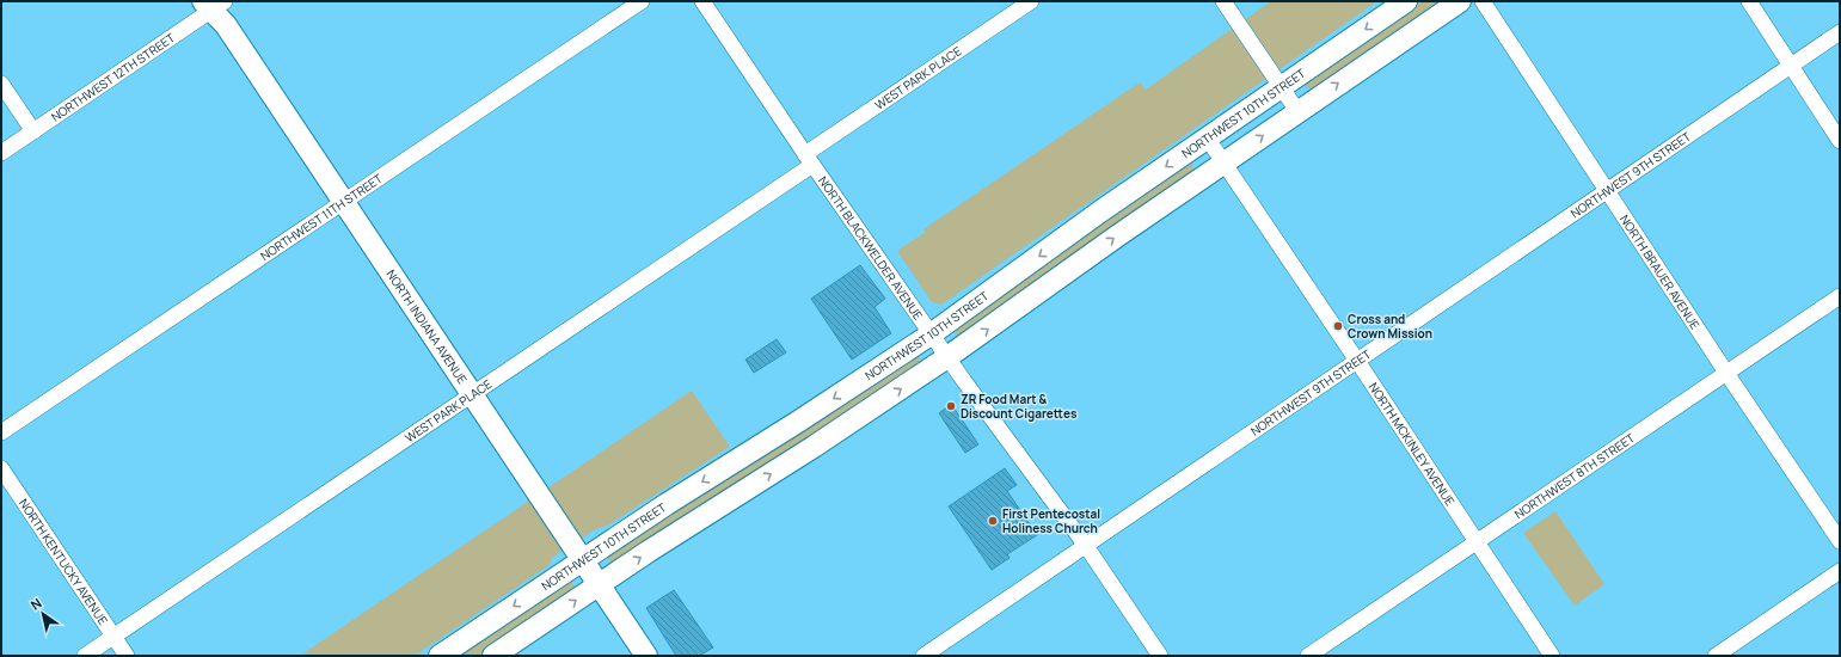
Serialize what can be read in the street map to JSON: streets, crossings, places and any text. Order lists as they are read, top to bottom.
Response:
{
  "streets": {
    "main road": ["NORTHWEST 10TH STREET", "NORTH INDIANA AVENUE"],
    "street": [
      "NORTHWEST 12TH STREET",
      "WEST PARK PLACE",
      "NORTHWEST 9TH STREET",
      "NORTHWEST 11TH STREET",
      "NORTH BLACKWELDER AVENUE",
      "NORTH BRAUER AVENUE",
      "NORTH MCKINLEY AVENUE",
      "NORTHWEST 8TH STREET",
      "NORTH KENTUCKY AVENUE"
    ]
  },
  "crossings": [
    ["NORTHWEST 12TH STREET", "NORTH INDIANA AVENUE"],
    ["WEST PARK PLACE", "NORTH BLACKWELDER AVENUE"],
    ["WEST PARK PLACE", "NORTH INDIANA AVENUE"],
    ["WEST PARK PLACE", "NORTH KENTUCKY AVENUE"],
    ["NORTHWEST 10TH STREET", "NORTH BLACKWELDER AVENUE"],
    ["NORTHWEST 10TH STREET", "NORTH INDIANA AVENUE"],
    ["NORTHWEST 10TH STREET", "NORTH MCKINLEY AVENUE"],
    ["NORTHWEST 9TH STREET", "NORTH BLACKWELDER AVENUE"],
    ["NORTHWEST 9TH STREET", "NORTH BRAUER AVENUE"],
    ["NORTHWEST 9TH STREET", "NORTH MCKINLEY AVENUE"],
    ["NORTHWEST 11TH STREET", "NORTH INDIANA AVENUE"],
    ["NORTH BRAUER AVENUE", "NORTHWEST 8TH STREET"],
    ["NORTH MCKINLEY AVENUE", "NORTHWEST 8TH STREET"]
  ],
  "places": ["Cross and Crown Mission", "ZR Food Mart & Discount Cigarettes", "First Pentecostal Holiness Church"],
  "north": "top left"
}
